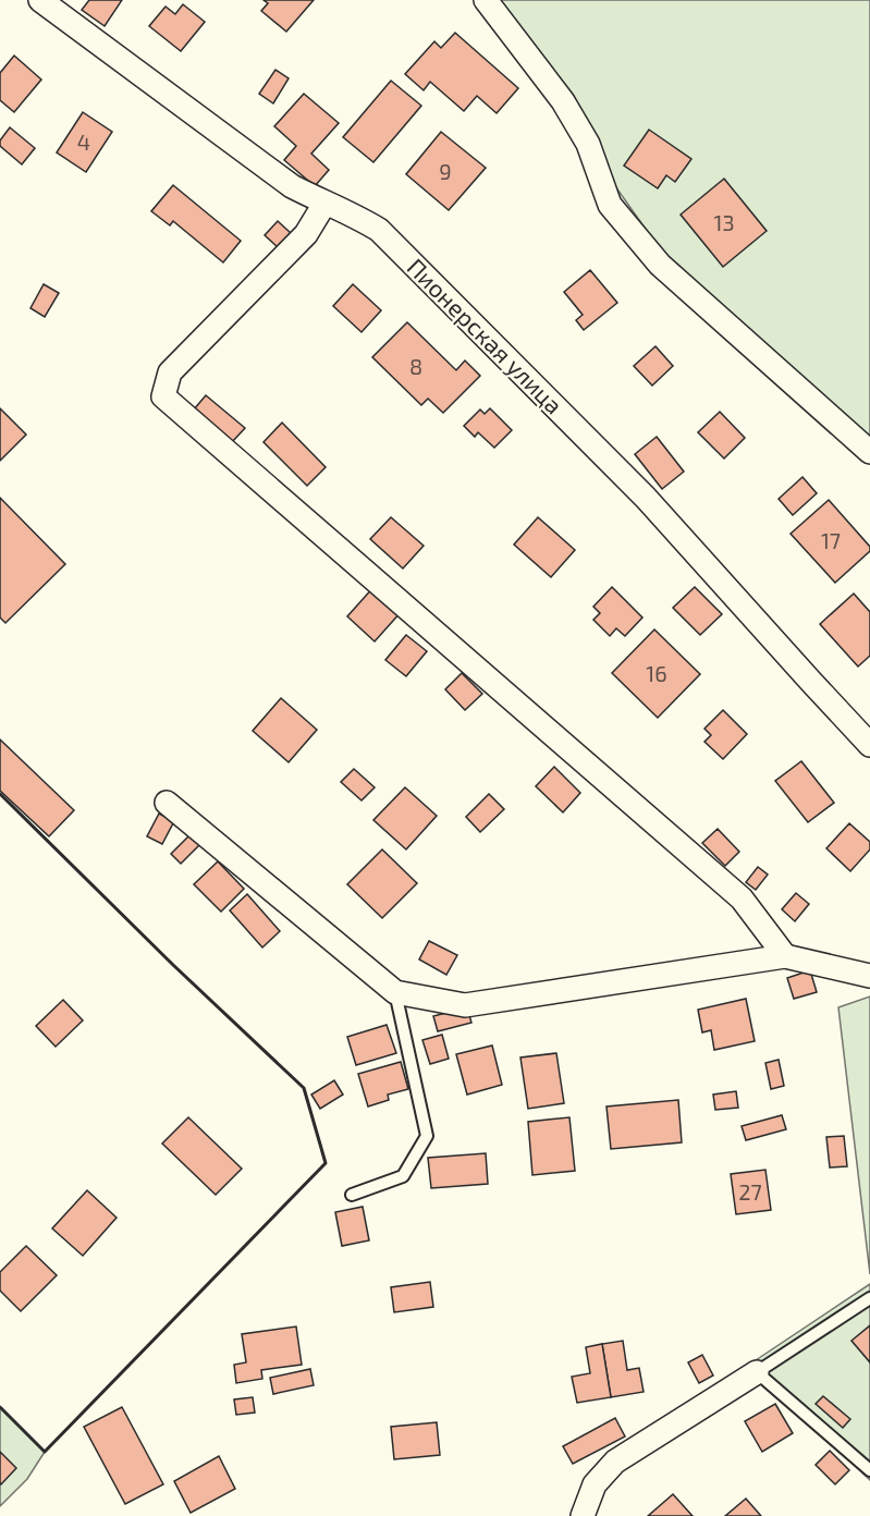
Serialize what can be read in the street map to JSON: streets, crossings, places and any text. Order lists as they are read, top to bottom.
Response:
{
  "streets": {
    "street": ["Пионерская улица"]
  },
  "house_numbers": [
    "4",
    "9",
    "13",
    "8",
    "17",
    "16",
    "27"
  ]
}
